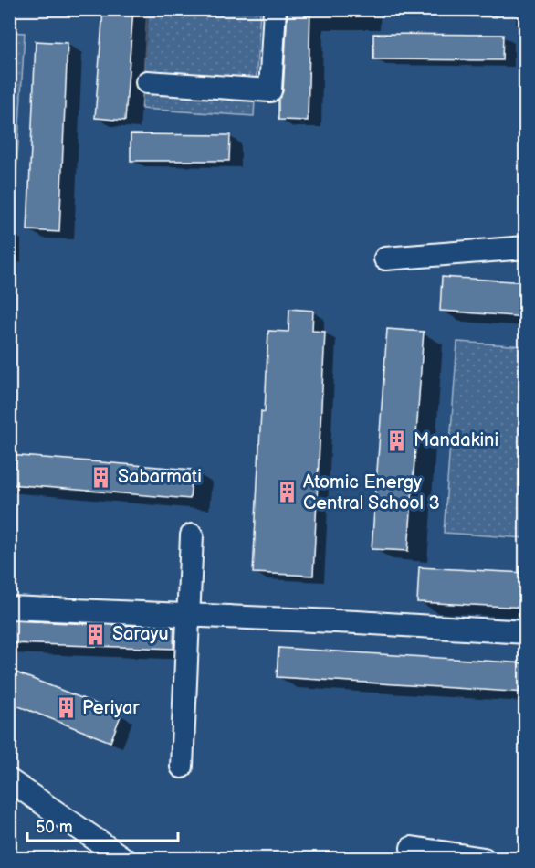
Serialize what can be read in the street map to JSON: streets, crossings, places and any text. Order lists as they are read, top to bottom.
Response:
{
  "places": {
    "building": [
      "Mandakini",
      "Sabarmati",
      "Atomic Energy Central School 3",
      "Sarayu",
      "Periyar"
    ]
  },
  "scale_bar": "50 m"
}
